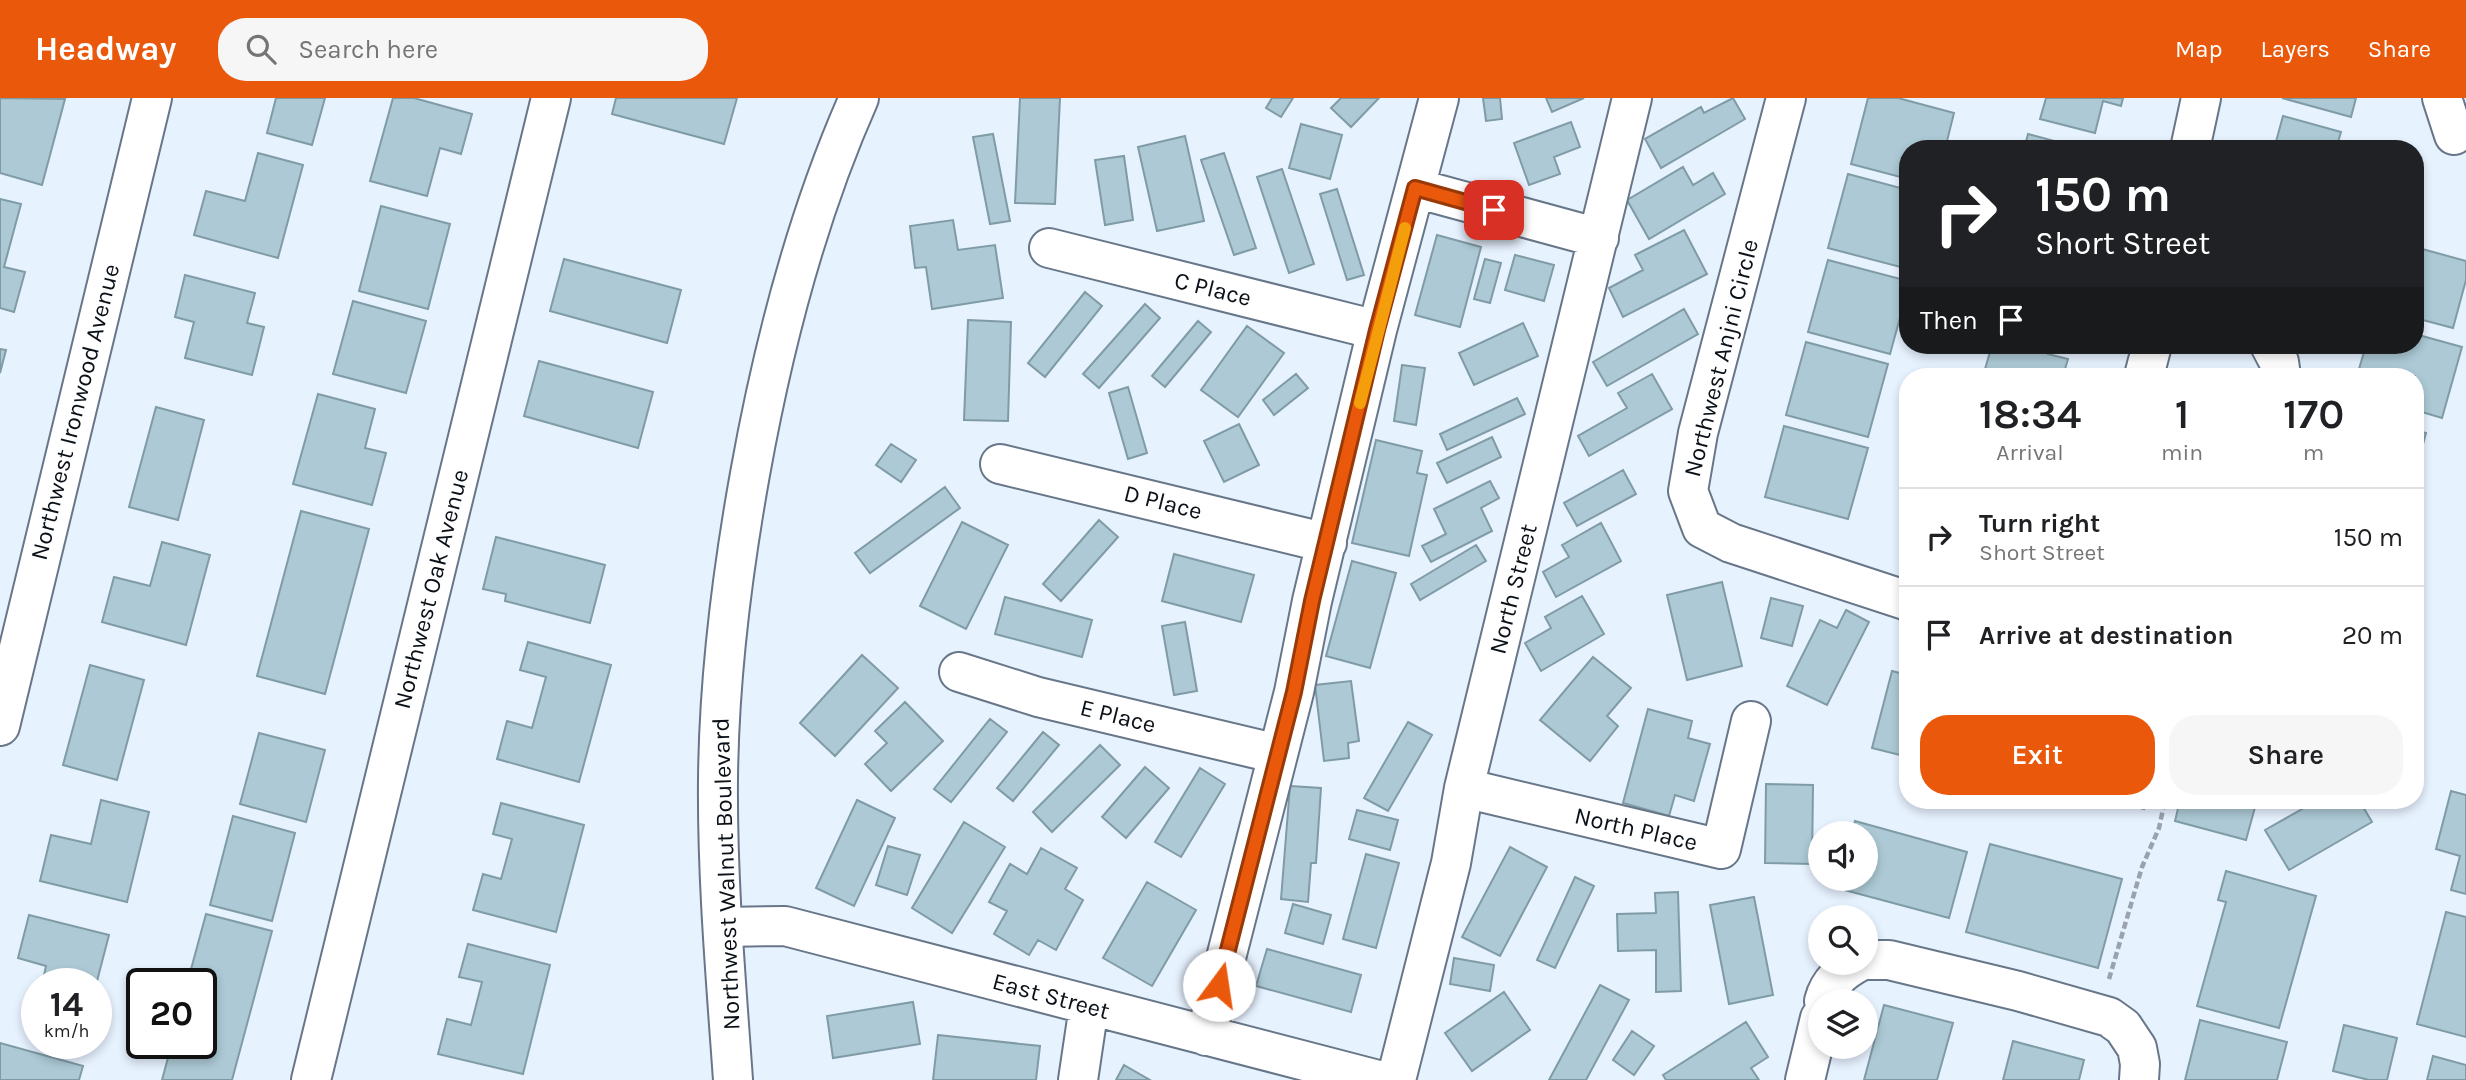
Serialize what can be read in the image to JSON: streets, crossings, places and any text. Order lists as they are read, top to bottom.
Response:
{
  "streets": {
    "street": [
      "C Place",
      "Northwest Anjni Circle",
      "Northwest Ironwood Avenue",
      "D Place",
      "Northwest Oak Avenue",
      "North Street",
      "E Place",
      "North Place",
      "Northwest Walnut Boulevard",
      "East Street"
    ]
  },
  "crossings": [
    ["North Street", "North Place"],
    ["Northwest Walnut Boulevard", "East Street"]
  ],
  "page": {
    "header": "Headway",
    "search": "Search here",
    "nav": ["Map", "Layers", "Share"],
    "turn": ["150 m", "Short Street"],
    "then": "Then",
    "eta": [
      "18:34",
      "Arrival",
      "1",
      "min",
      "170",
      "m"
    ],
    "list": [
      {
        "name": "Turn right",
        "note": "Short Street",
        "value": "150 m"
      },
      {
        "name": "Arrive at destination",
        "value": "20 m"
      }
    ],
    "buttons": ["Exit", "Share"],
    "speed": "14 km/h",
    "limit": "20"
  }
}
